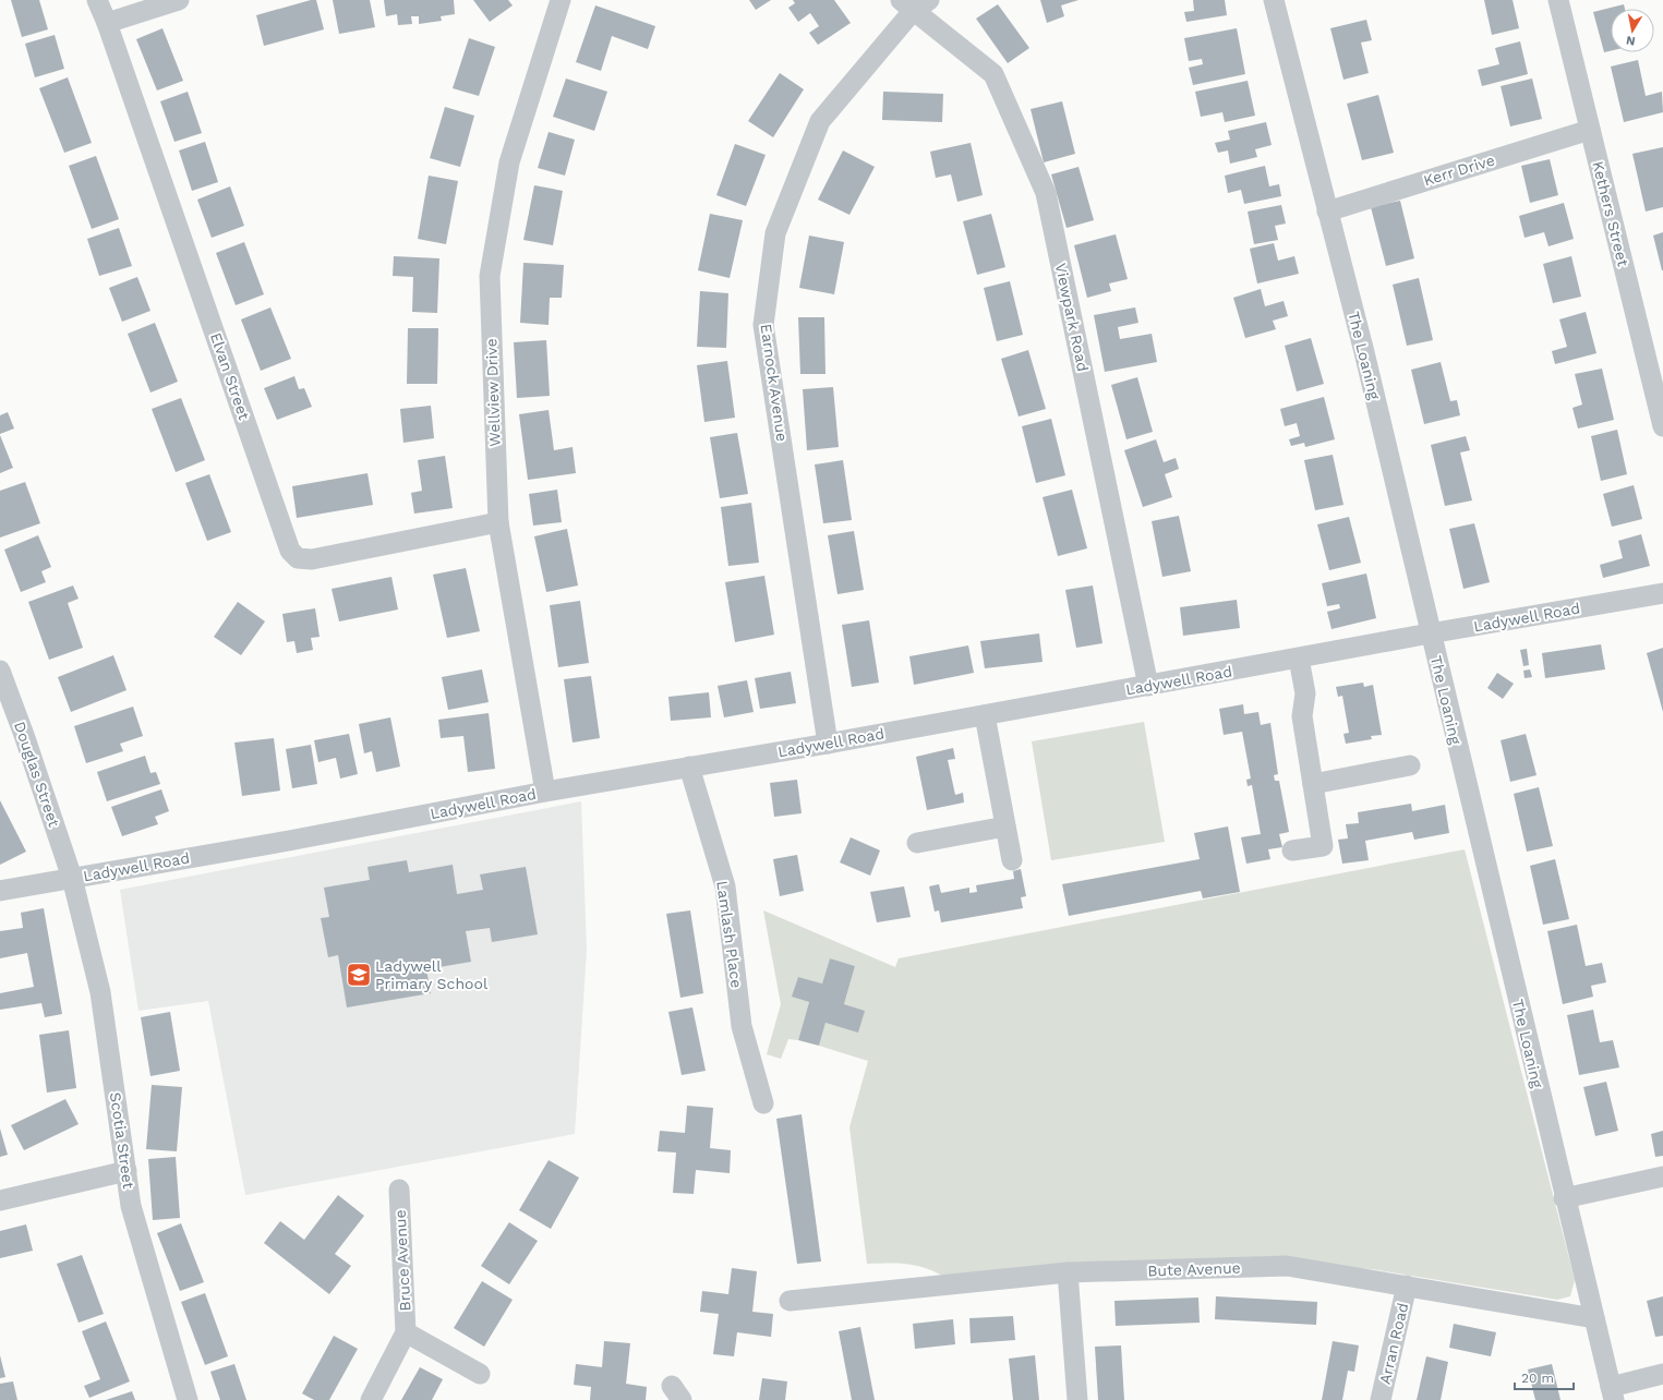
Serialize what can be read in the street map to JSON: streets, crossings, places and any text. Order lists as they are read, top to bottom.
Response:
{
  "streets": {
    "street": [
      "Kerr Drive",
      "Kethers Street",
      "Viewpark Road",
      "The Loaning",
      "Elvan Street",
      "Earnock Avenue",
      "Wellview Drive",
      "Ladywell Road",
      "Douglas Street",
      "Lamlash Place",
      "Scotia Street",
      "Bruce Avenue",
      "Bute Avenue",
      "Arran Road"
    ]
  },
  "crossings": [
    ["Kerr Drive", "Kethers Street"],
    ["Kerr Drive", "The Loaning"],
    ["Viewpark Road", "Earnock Avenue"],
    ["Viewpark Road", "Ladywell Road"],
    ["The Loaning", "Ladywell Road"],
    ["The Loaning", "Bute Avenue"],
    ["Elvan Street", "Wellview Drive"],
    ["Earnock Avenue", "Ladywell Road"],
    ["Wellview Drive", "Ladywell Road"],
    ["Ladywell Road", "Douglas Street"],
    ["Ladywell Road", "Lamlash Place"],
    ["Ladywell Road", "Scotia Street"],
    ["Douglas Street", "Scotia Street"],
    ["Bute Avenue", "Arran Road"]
  ],
  "places": {
    "school or university": ["Ladywell Primary School"]
  },
  "scale_bar": "20 m",
  "north": "bottom"
}
